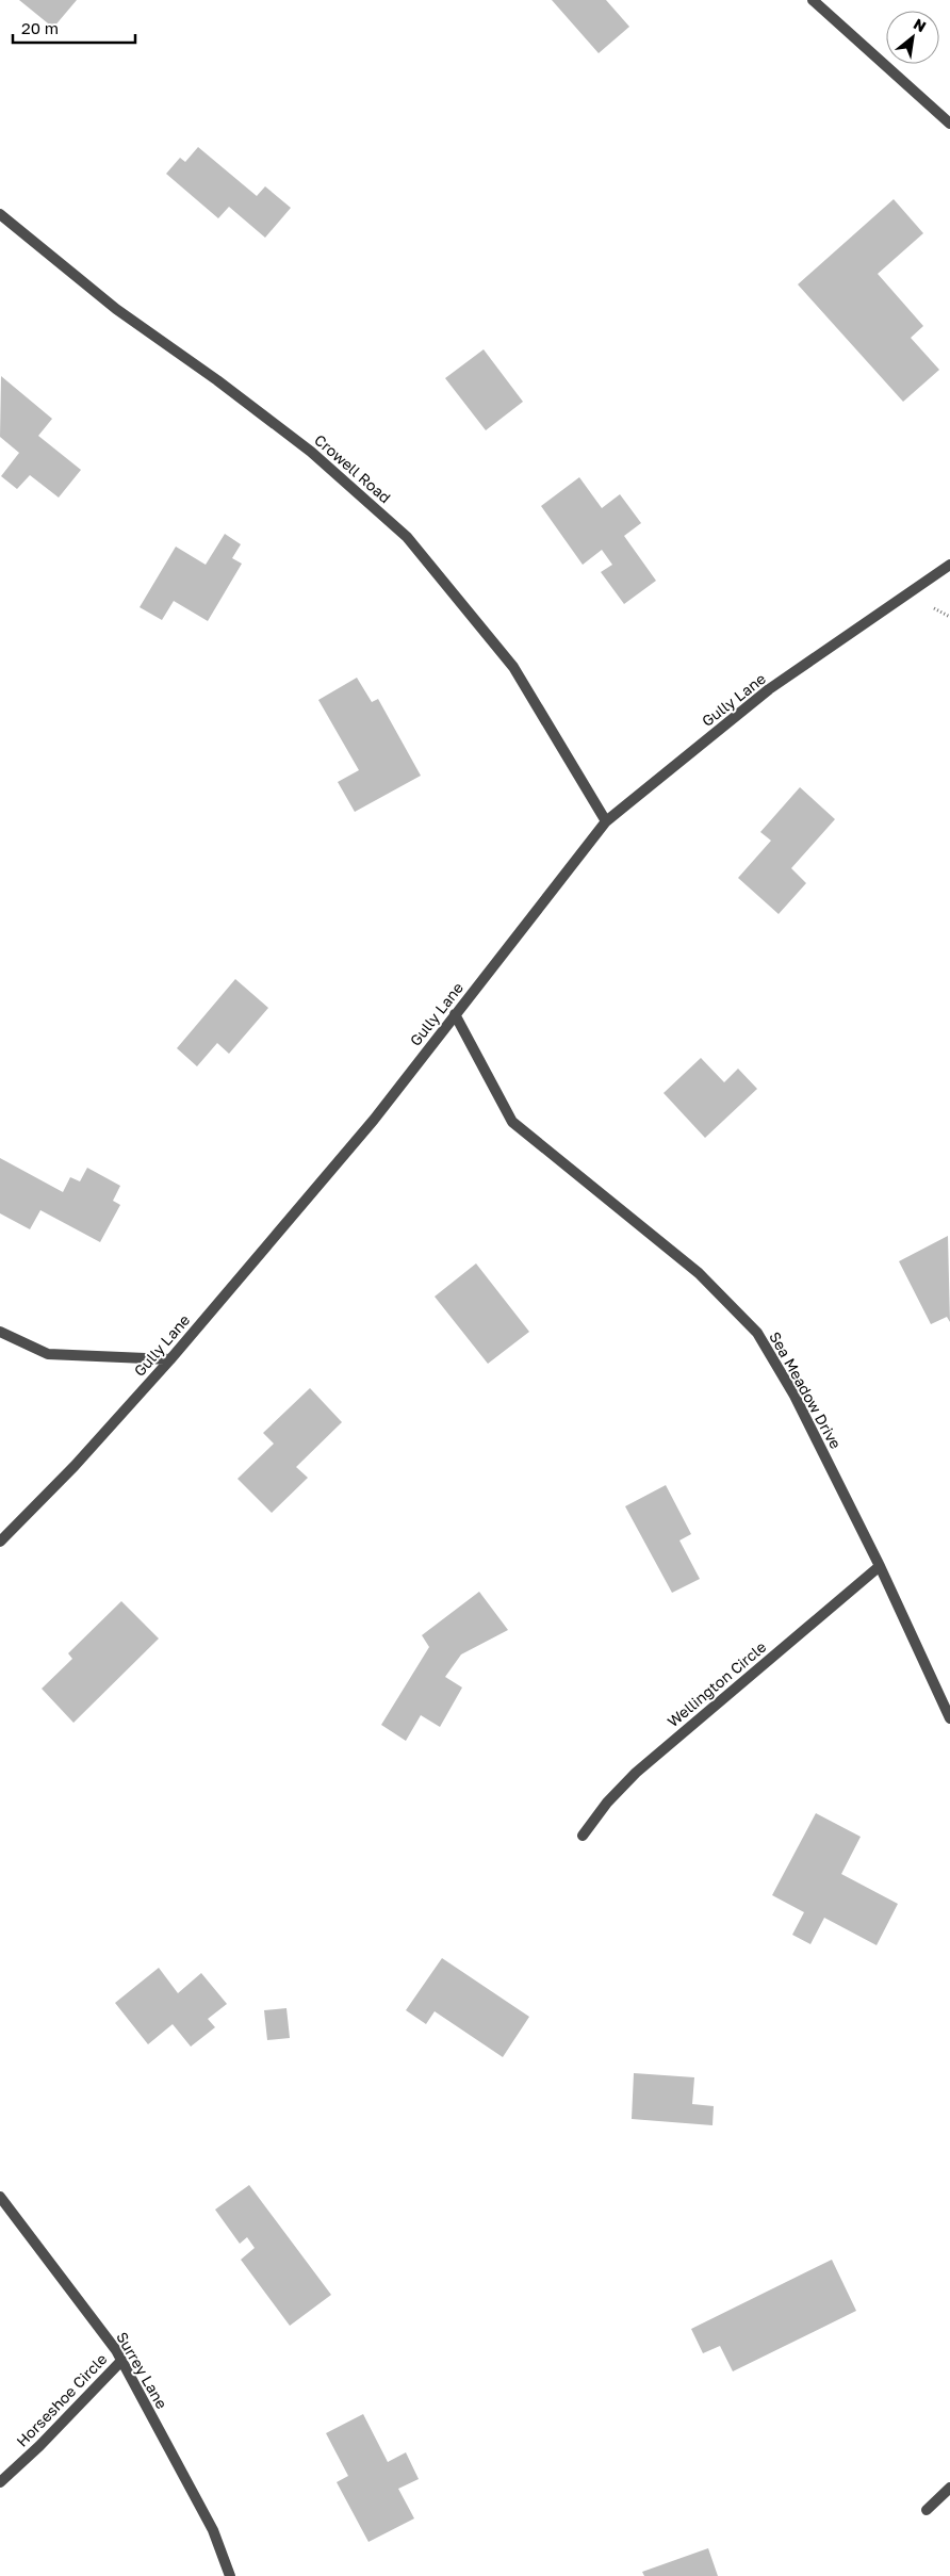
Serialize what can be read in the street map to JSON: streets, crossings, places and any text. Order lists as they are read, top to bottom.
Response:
{
  "streets": {
    "street": [
      "Crowell Road",
      "Gully Lane",
      "Sea Meadow Drive",
      "Wellington Circle",
      "Surrey Lane",
      "Horseshoe Circle"
    ]
  },
  "crossings": [
    ["Crowell Road", "Gully Lane"],
    ["Gully Lane", "Sea Meadow Drive"],
    ["Sea Meadow Drive", "Wellington Circle"],
    ["Surrey Lane", "Horseshoe Circle"]
  ],
  "scale_bar": "20 m",
  "north": "top right"
}
